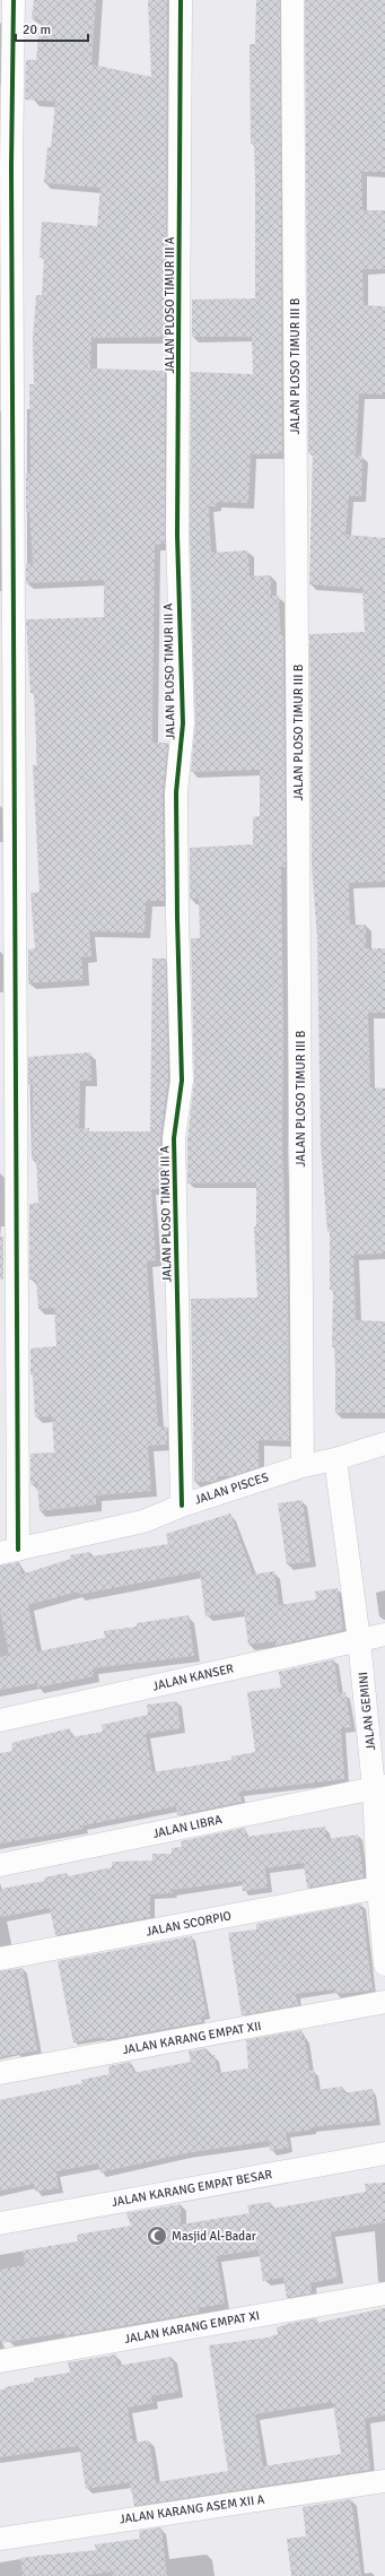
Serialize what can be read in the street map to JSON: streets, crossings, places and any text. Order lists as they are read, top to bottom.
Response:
{
  "streets": {
    "street": [
      "JALAN PLOSO TIMUR III A",
      "JALAN PLOSO TIMUR III B",
      "JALAN PISCES",
      "JALAN KANSER",
      "JALAN GEMINI",
      "JALAN LIBRA",
      "JALAN SCORPIO",
      "JALAN KARANG EMPAT XII",
      "JALAN KARANG EMPAT BESAR",
      "JALAN KARANG EMPAT XI",
      "JALAN KARANG ASEM XII A"
    ]
  },
  "crossings": [
    ["JALAN PLOSO TIMUR III A", "JALAN PISCES"],
    ["JALAN PLOSO TIMUR III B", "JALAN PISCES"],
    ["JALAN PISCES", "JALAN GEMINI"],
    ["JALAN KANSER", "JALAN GEMINI"],
    ["JALAN GEMINI", "JALAN LIBRA"],
    ["JALAN GEMINI", "JALAN SCORPIO"]
  ],
  "places": {
    "mosque": ["Masjid Al-Badar"]
  },
  "scale_bar": "20 m"
}
